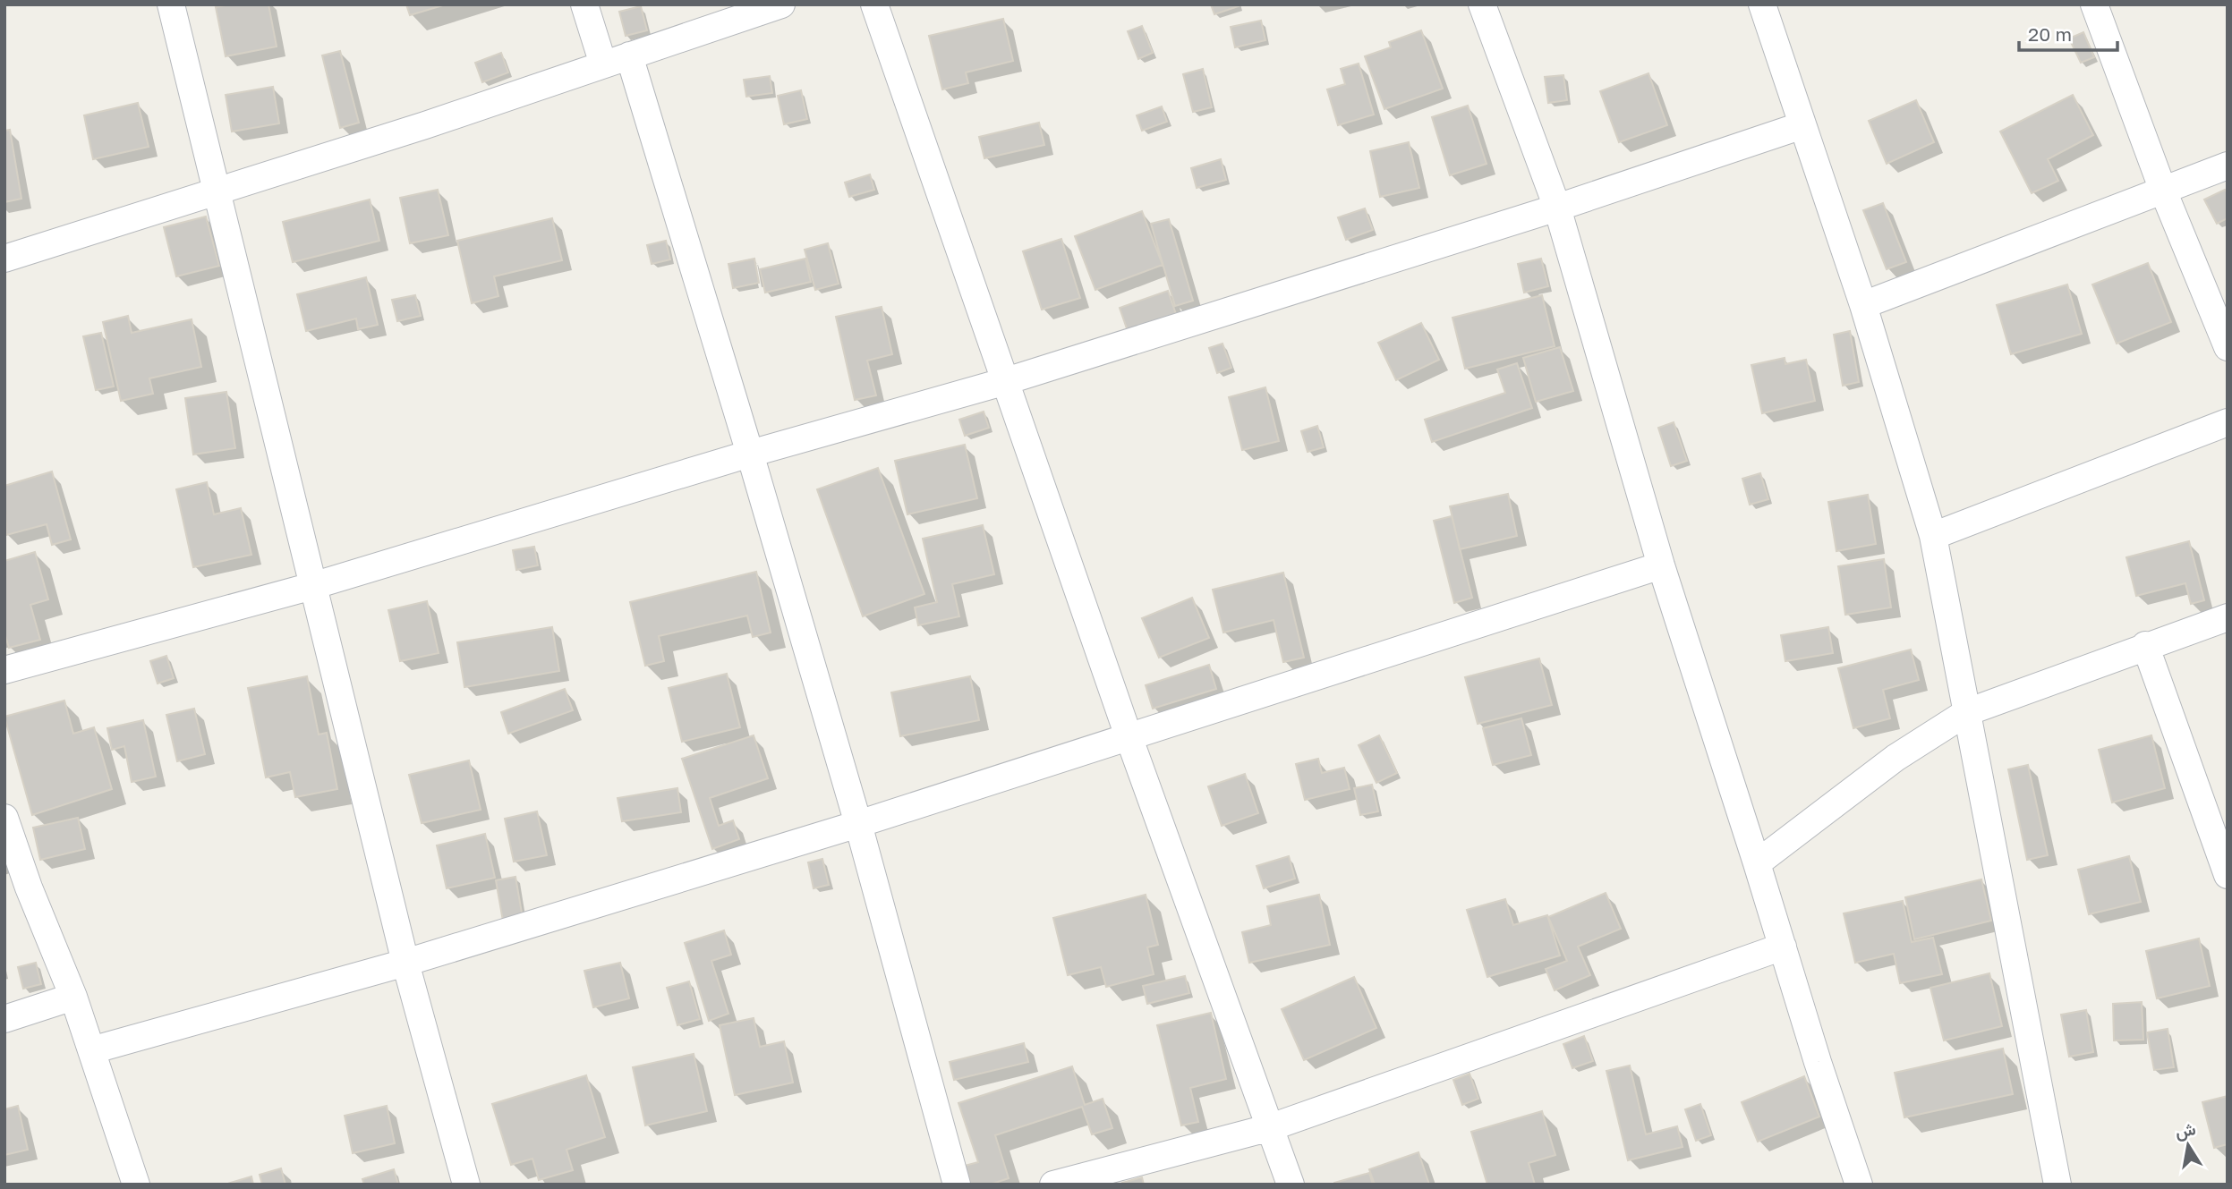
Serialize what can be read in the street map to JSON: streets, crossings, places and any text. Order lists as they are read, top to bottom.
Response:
{
  "scale_bar": "20 m",
  "north": "top"
}
